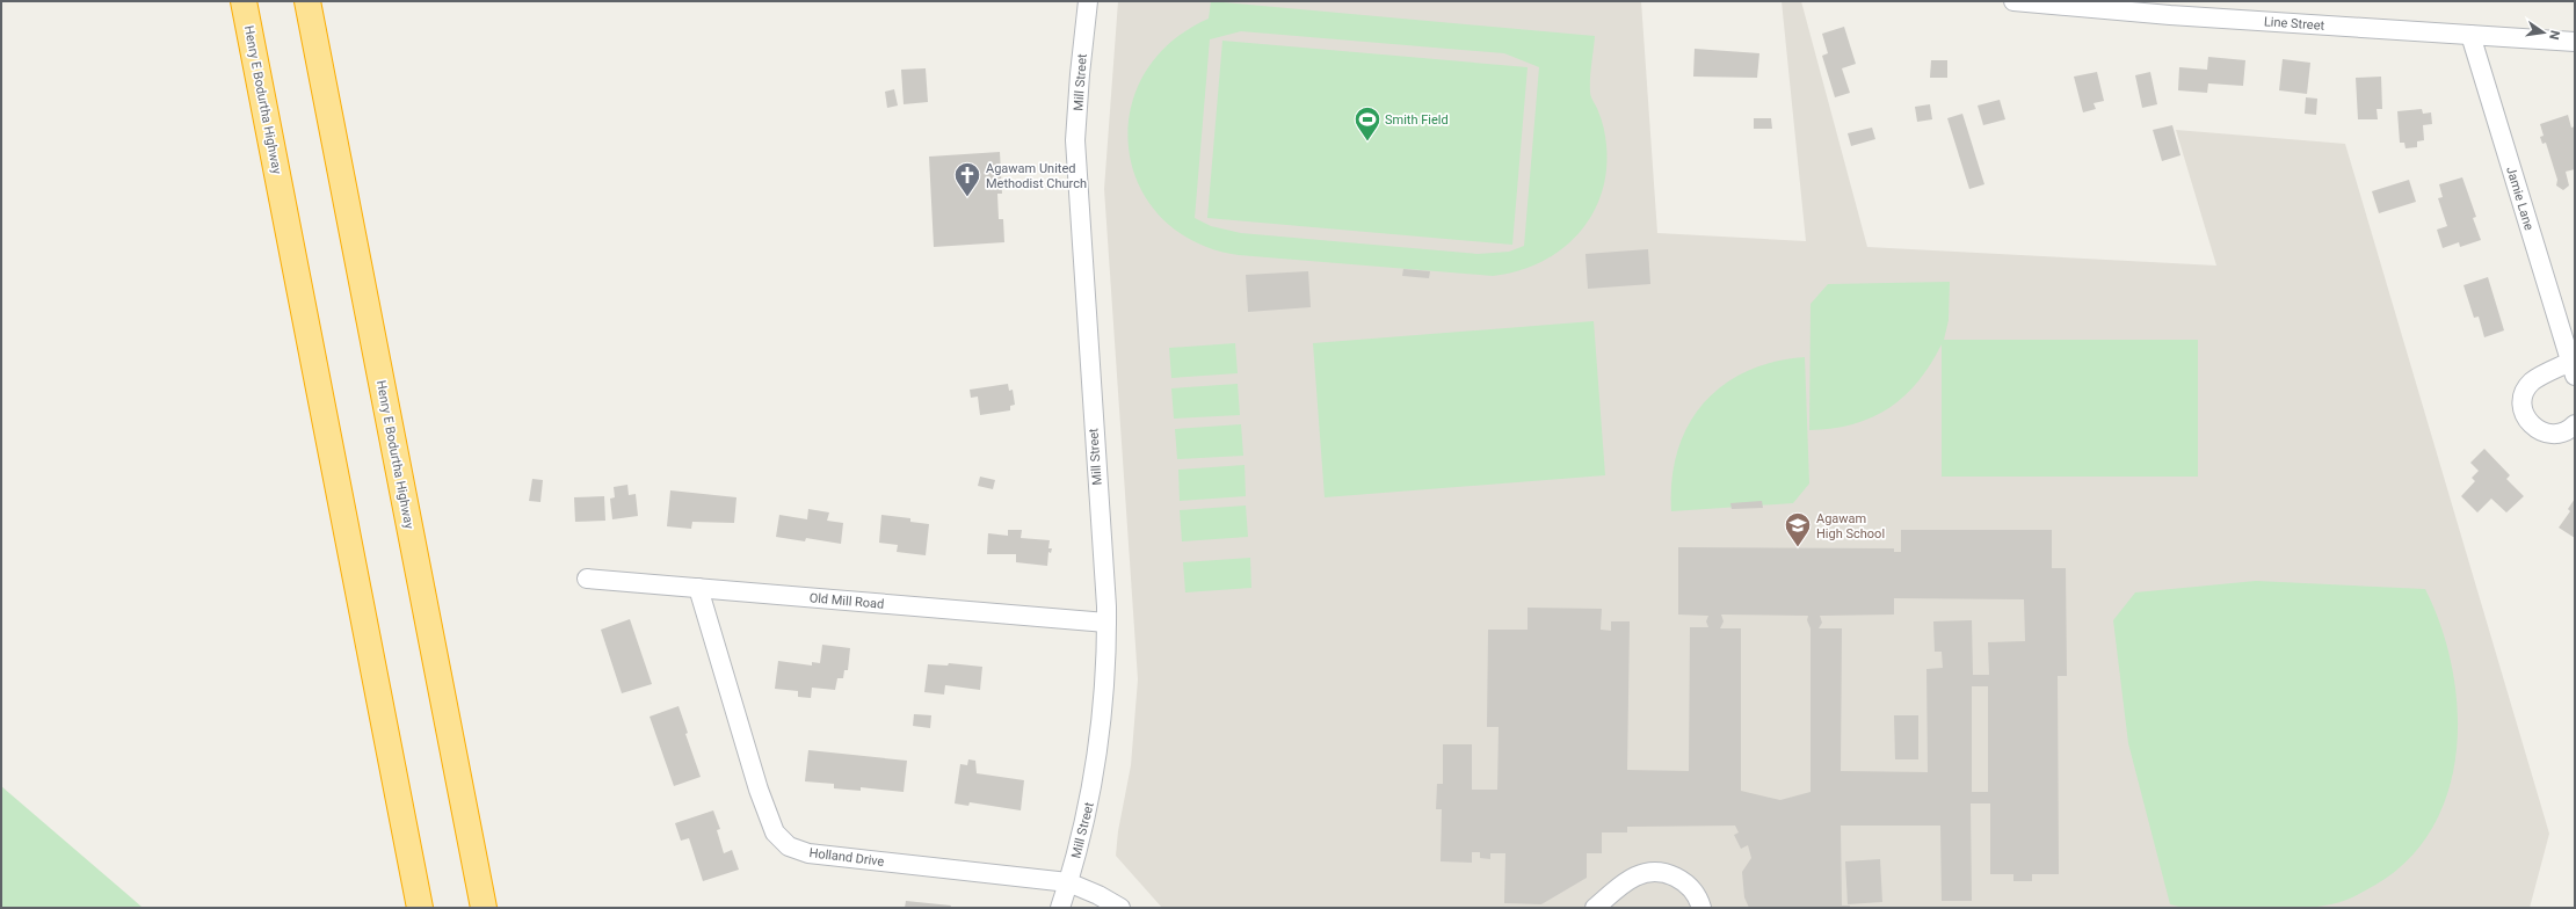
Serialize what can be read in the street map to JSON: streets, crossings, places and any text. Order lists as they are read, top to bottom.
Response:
{
  "streets": {
    "highway": ["Henry E Bodurtha Highway"],
    "street": [
      "Line Street",
      "Mill Street",
      "Jamie Lane",
      "Old Mill Road",
      "Holland Drive"
    ]
  },
  "crossings": [
    ["Line Street", "Jamie Lane"],
    ["Mill Street", "Old Mill Road"],
    ["Mill Street", "Holland Drive"],
    ["Old Mill Road", "Holland Drive"]
  ],
  "places": {
    "sports": ["Smith Field"],
    "church": ["Agawam United Methodist Church"],
    "school or university": ["Agawam High School"]
  },
  "north": "right"
}
